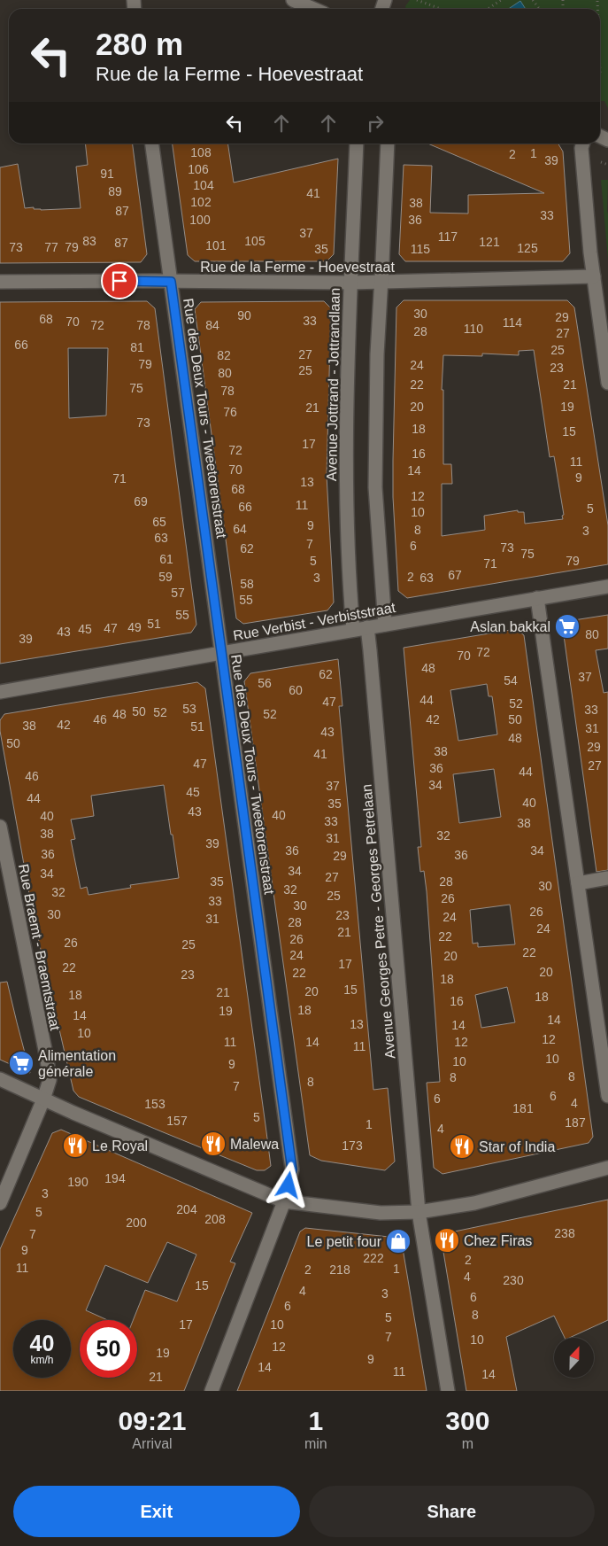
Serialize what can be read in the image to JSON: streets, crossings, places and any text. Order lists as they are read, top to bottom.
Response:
{
  "streets": {
    "street": [
      "Rue de la Ferme - Hoevestraat",
      "Avenue Jottrand - Jottrandlaan",
      "Rue des Deux Tours - Tweetorenstraat",
      "Rue Verbist - Verbiststraat",
      "Avenue Georges Petre - Georges Petrelaan",
      "Rue Braemt - Braemtstraat"
    ]
  },
  "crossings": [
    ["Rue de la Ferme - Hoevestraat", "Avenue Jottrand - Jottrandlaan"],
    ["Rue de la Ferme - Hoevestraat", "Rue des Deux Tours - Tweetorenstraat"],
    ["Avenue Jottrand - Jottrandlaan", "Rue Verbist - Verbiststraat"],
    ["Rue des Deux Tours - Tweetorenstraat", "Rue Verbist - Verbiststraat"],
    ["Rue Verbist - Verbiststraat", "Avenue Georges Petre - Georges Petrelaan"]
  ],
  "places": {
    "supermarket": ["Aslan bakkal", "Alimentation générale"],
    "restaurant": [
      "Malewa",
      "Le Royal",
      "Star of India",
      "Chez Firas"
    ],
    "shop": ["Le petit four"]
  },
  "house_numbers": [
    "108",
    "1",
    "2",
    "39",
    "106",
    "91",
    "104",
    "89",
    "41",
    "102",
    "38",
    "87",
    "33",
    "100",
    "36",
    "37",
    "117",
    "83",
    "105",
    "121",
    "87",
    "101",
    "73",
    "77",
    "79",
    "125",
    "35",
    "115",
    "30",
    "90",
    "29",
    "68",
    "33",
    "70",
    "114",
    "72",
    "78",
    "84",
    "110",
    "28",
    "27",
    "66",
    "81",
    "25",
    "27",
    "82",
    "79",
    "24",
    "23",
    "25",
    "80",
    "22",
    "21",
    "75",
    "78",
    "20",
    "19",
    "21",
    "76",
    "73",
    "18",
    "15",
    "17",
    "72",
    "16",
    "11",
    "70",
    "14",
    "9",
    "71",
    "13",
    "68",
    "12",
    "69",
    "11",
    "66",
    "5",
    "10",
    "65",
    "9",
    "64",
    "8",
    "3",
    "63",
    "7",
    "6",
    "73",
    "62",
    "75",
    "61",
    "5",
    "79",
    "71",
    "67",
    "59",
    "2",
    "3",
    "63",
    "58",
    "57",
    "55",
    "55",
    "51",
    "49",
    "47",
    "45",
    "43",
    "80",
    "39",
    "72",
    "70",
    "48",
    "62",
    "37",
    "54",
    "56",
    "60",
    "44",
    "47",
    "52",
    "53",
    "33",
    "50",
    "52",
    "48",
    "52",
    "46",
    "42",
    "50",
    "42",
    "38",
    "51",
    "31",
    "43",
    "48",
    "50",
    "29",
    "38",
    "41",
    "47",
    "27",
    "36",
    "44",
    "46",
    "34",
    "37",
    "45",
    "44",
    "40",
    "35",
    "43",
    "40",
    "40",
    "33",
    "38",
    "38",
    "32",
    "31",
    "39",
    "36",
    "34",
    "36",
    "36",
    "29",
    "34",
    "34",
    "27",
    "35",
    "28",
    "30",
    "32",
    "32",
    "25",
    "26",
    "33",
    "30",
    "26",
    "30",
    "23",
    "24",
    "31",
    "28",
    "24",
    "21",
    "22",
    "26",
    "26",
    "25",
    "22",
    "24",
    "20",
    "17",
    "22",
    "20",
    "22",
    "23",
    "18",
    "15",
    "20",
    "21",
    "18",
    "18",
    "16",
    "18",
    "19",
    "14",
    "14",
    "13",
    "14",
    "10",
    "12",
    "11",
    "14",
    "12",
    "11",
    "10",
    "10",
    "9",
    "8",
    "8",
    "8",
    "7",
    "6",
    "6",
    "4",
    "153",
    "181",
    "5",
    "157",
    "187",
    "1",
    "4",
    "173",
    "194",
    "190",
    "3",
    "204",
    "5",
    "208",
    "200",
    "238",
    "7",
    "9",
    "222",
    "2",
    "11",
    "1",
    "2",
    "218",
    "4",
    "230",
    "15",
    "4",
    "3",
    "6",
    "6",
    "8",
    "5",
    "17",
    "10",
    "7",
    "10",
    "12",
    "19",
    "9",
    "14",
    "11",
    "14",
    "21"
  ],
  "north": "top",
  "page": {
    "turn": ["280 m", "Rue de la Ferme - Hoevestraat"],
    "speed": "40 km/h",
    "limit": "50",
    "eta": [
      "09:21",
      "Arrival",
      "1",
      "min",
      "300",
      "m"
    ],
    "buttons": ["Exit", "Share"]
  }
}
